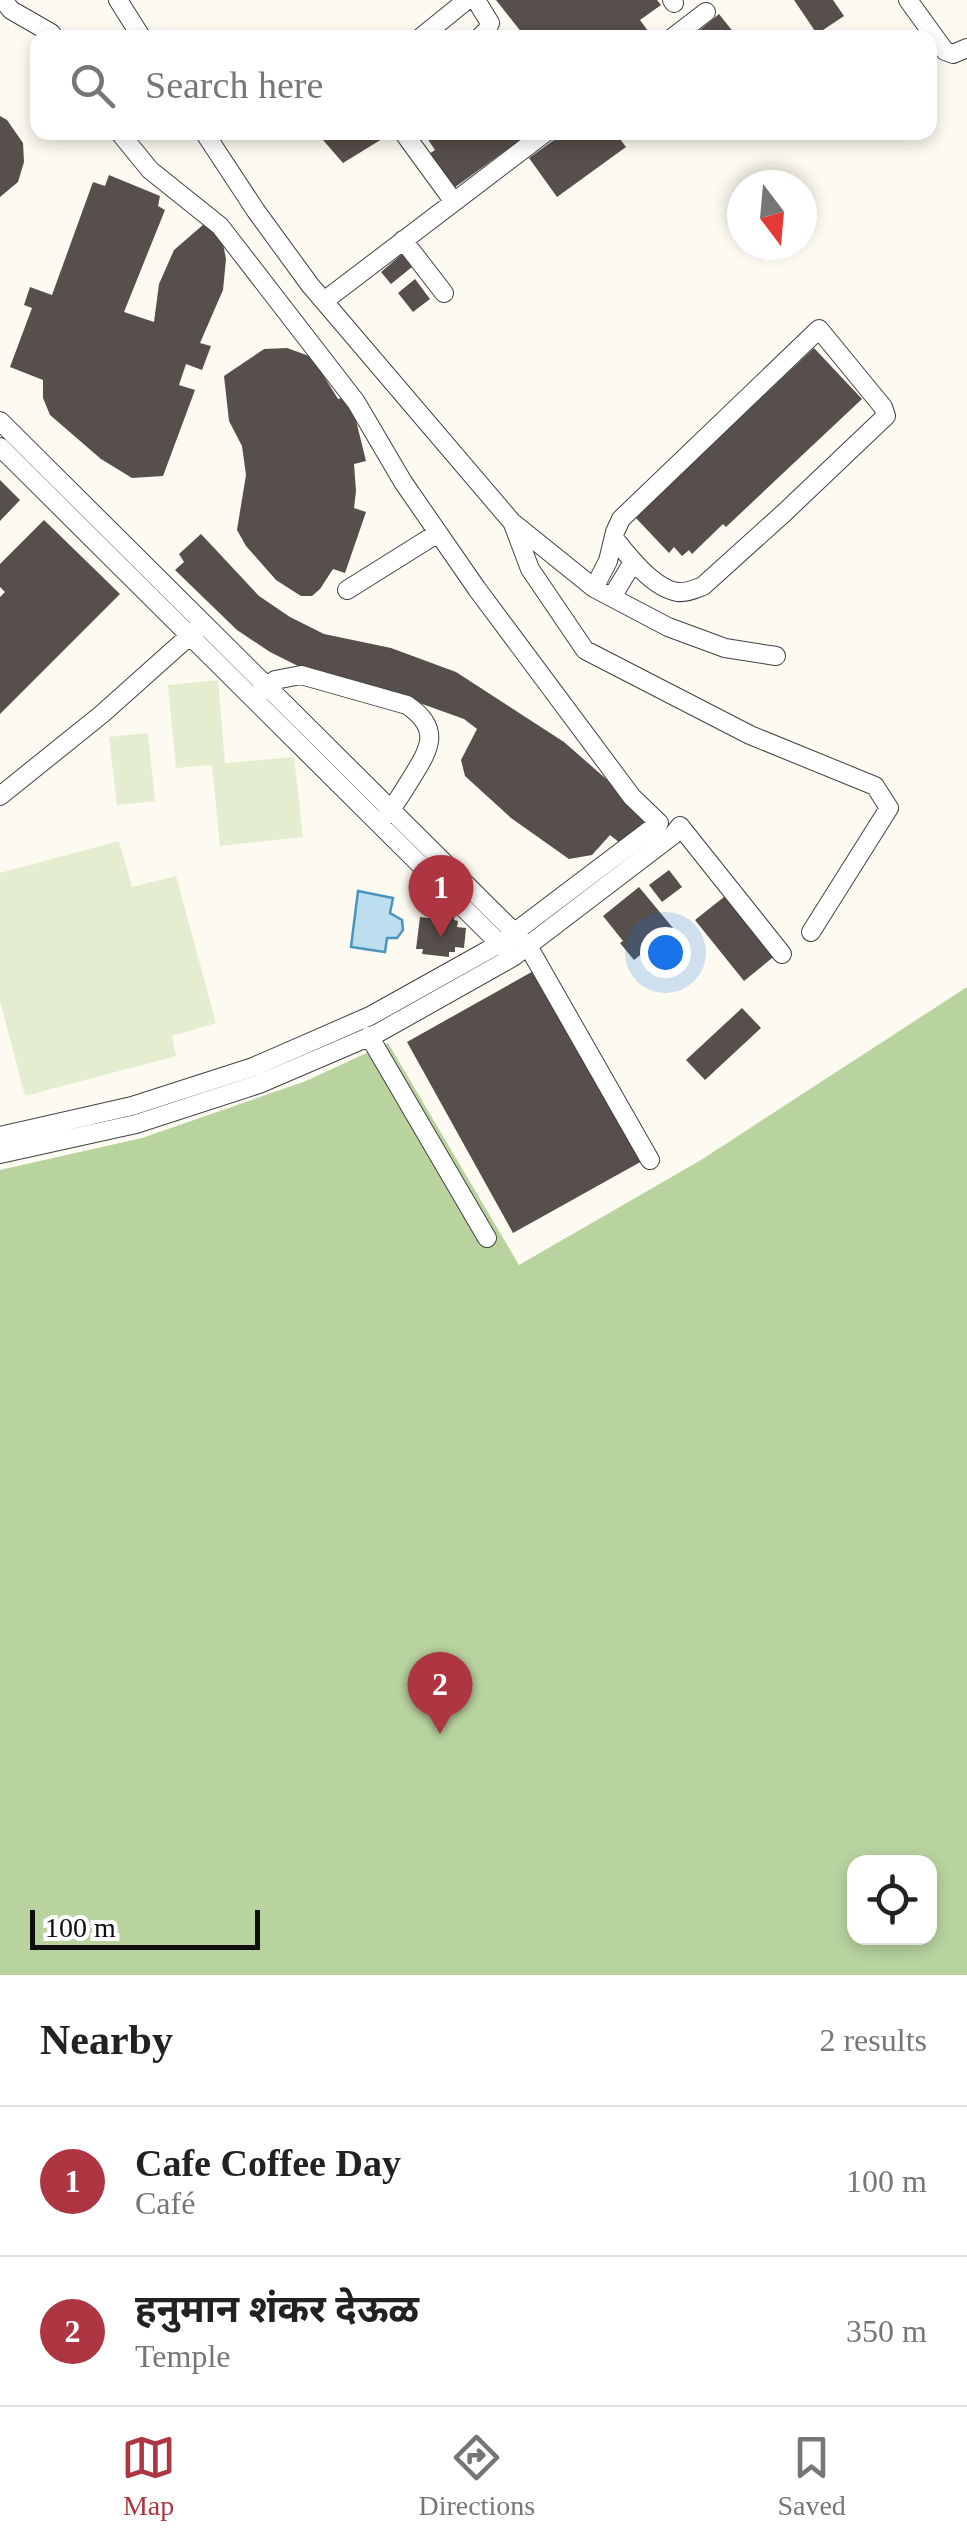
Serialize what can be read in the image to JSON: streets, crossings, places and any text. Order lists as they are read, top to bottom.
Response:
{
  "scale_bar": "100 m",
  "north": "bottom",
  "page": {
    "search": "Search here",
    "pins": ["1", "2"],
    "scale": "100 m",
    "heading": ["Nearby", "2 results"],
    "list": [
      {
        "mark": "1",
        "name": "Cafe Coffee Day",
        "note": "Café",
        "value": "100 m"
      },
      {
        "mark": "2",
        "name": "हनुमान शंकर देऊळ",
        "note": "Temple",
        "value": "350 m"
      }
    ],
    "nav": ["Map", "Directions", "Saved"]
  }
}
